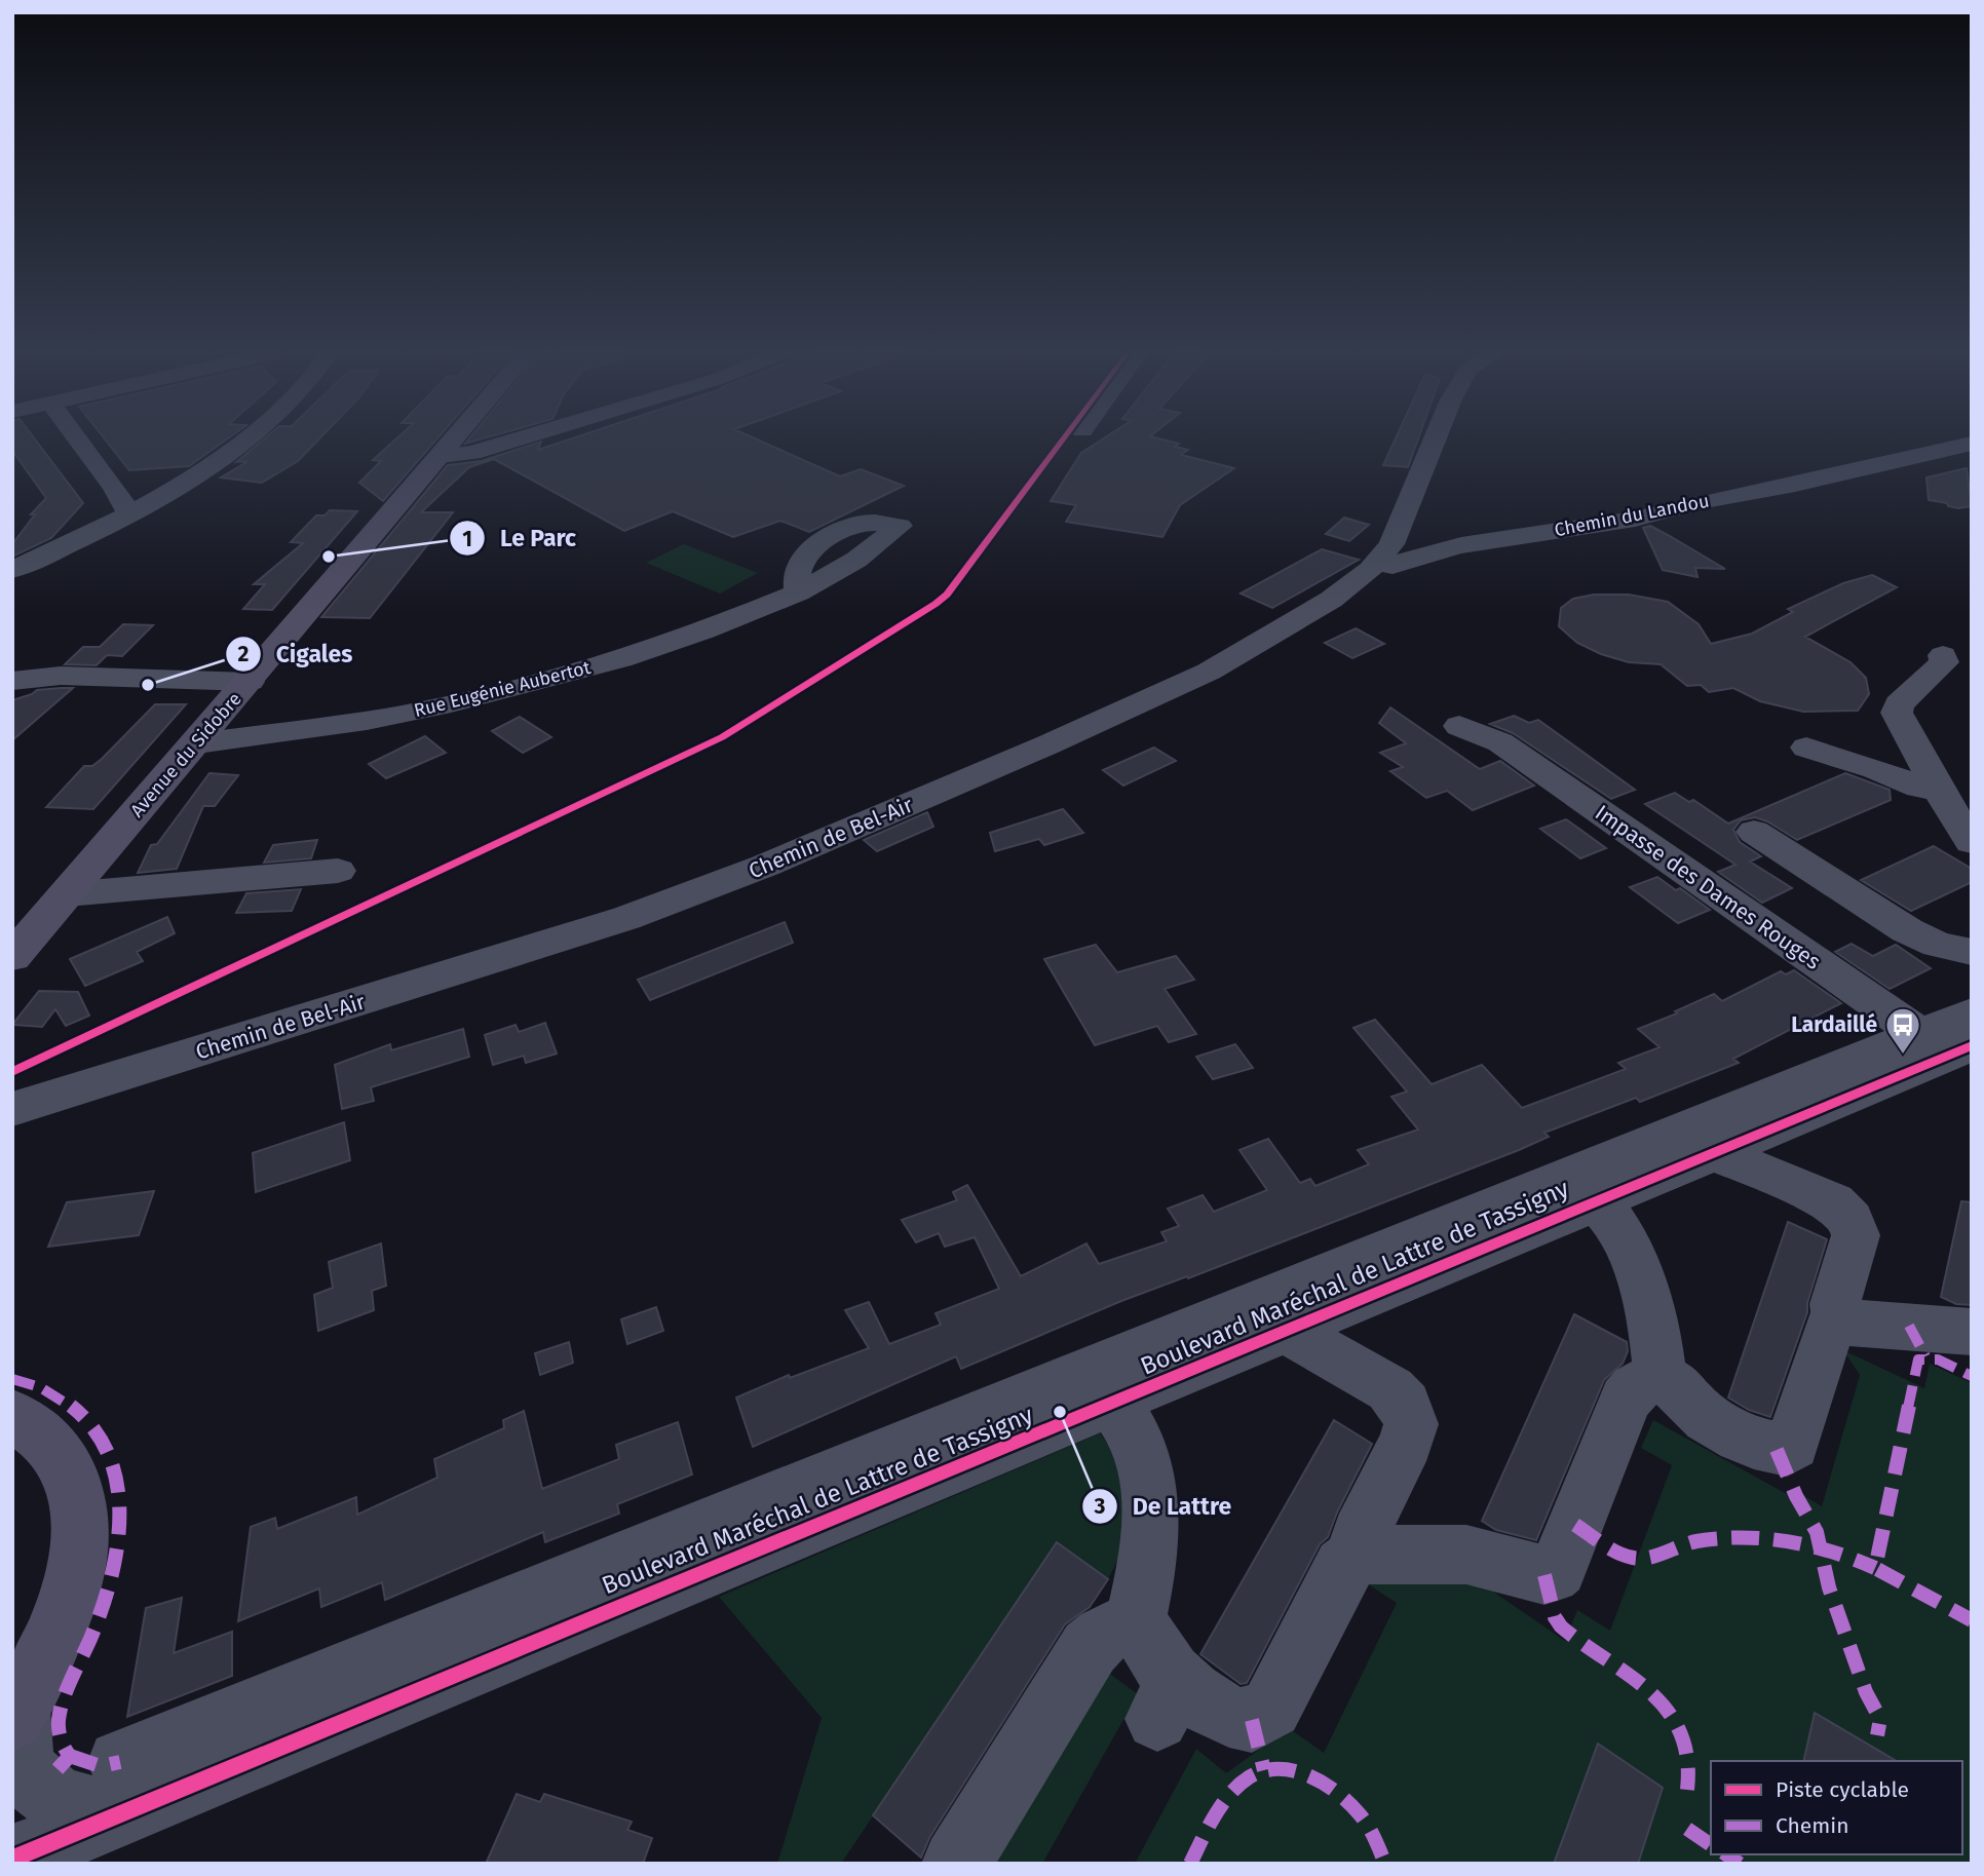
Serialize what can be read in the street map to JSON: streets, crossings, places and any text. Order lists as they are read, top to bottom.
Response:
{
  "streets": {
    "main road": ["Avenue du Sidobre"],
    "street": [
      "Chemin du Landou",
      "Rue Eugénie Aubertot",
      "Chemin de Bel-Air",
      "Impasse des Dames Rouges",
      "Boulevard Maréchal de Lattre de Tassigny"
    ]
  },
  "crossings": [
    ["Chemin du Landou", "Chemin de Bel-Air"],
    ["Rue Eugénie Aubertot", "Avenue du Sidobre"],
    ["Impasse des Dames Rouges", "Boulevard Maréchal de Lattre de Tassigny"]
  ],
  "places": {
    "other": ["Le Parc", "Cigales", "De Lattre"],
    "bus stop": ["Lardaillé"]
  },
  "legend": ["Piste cyclable", "Chemin"]
}
